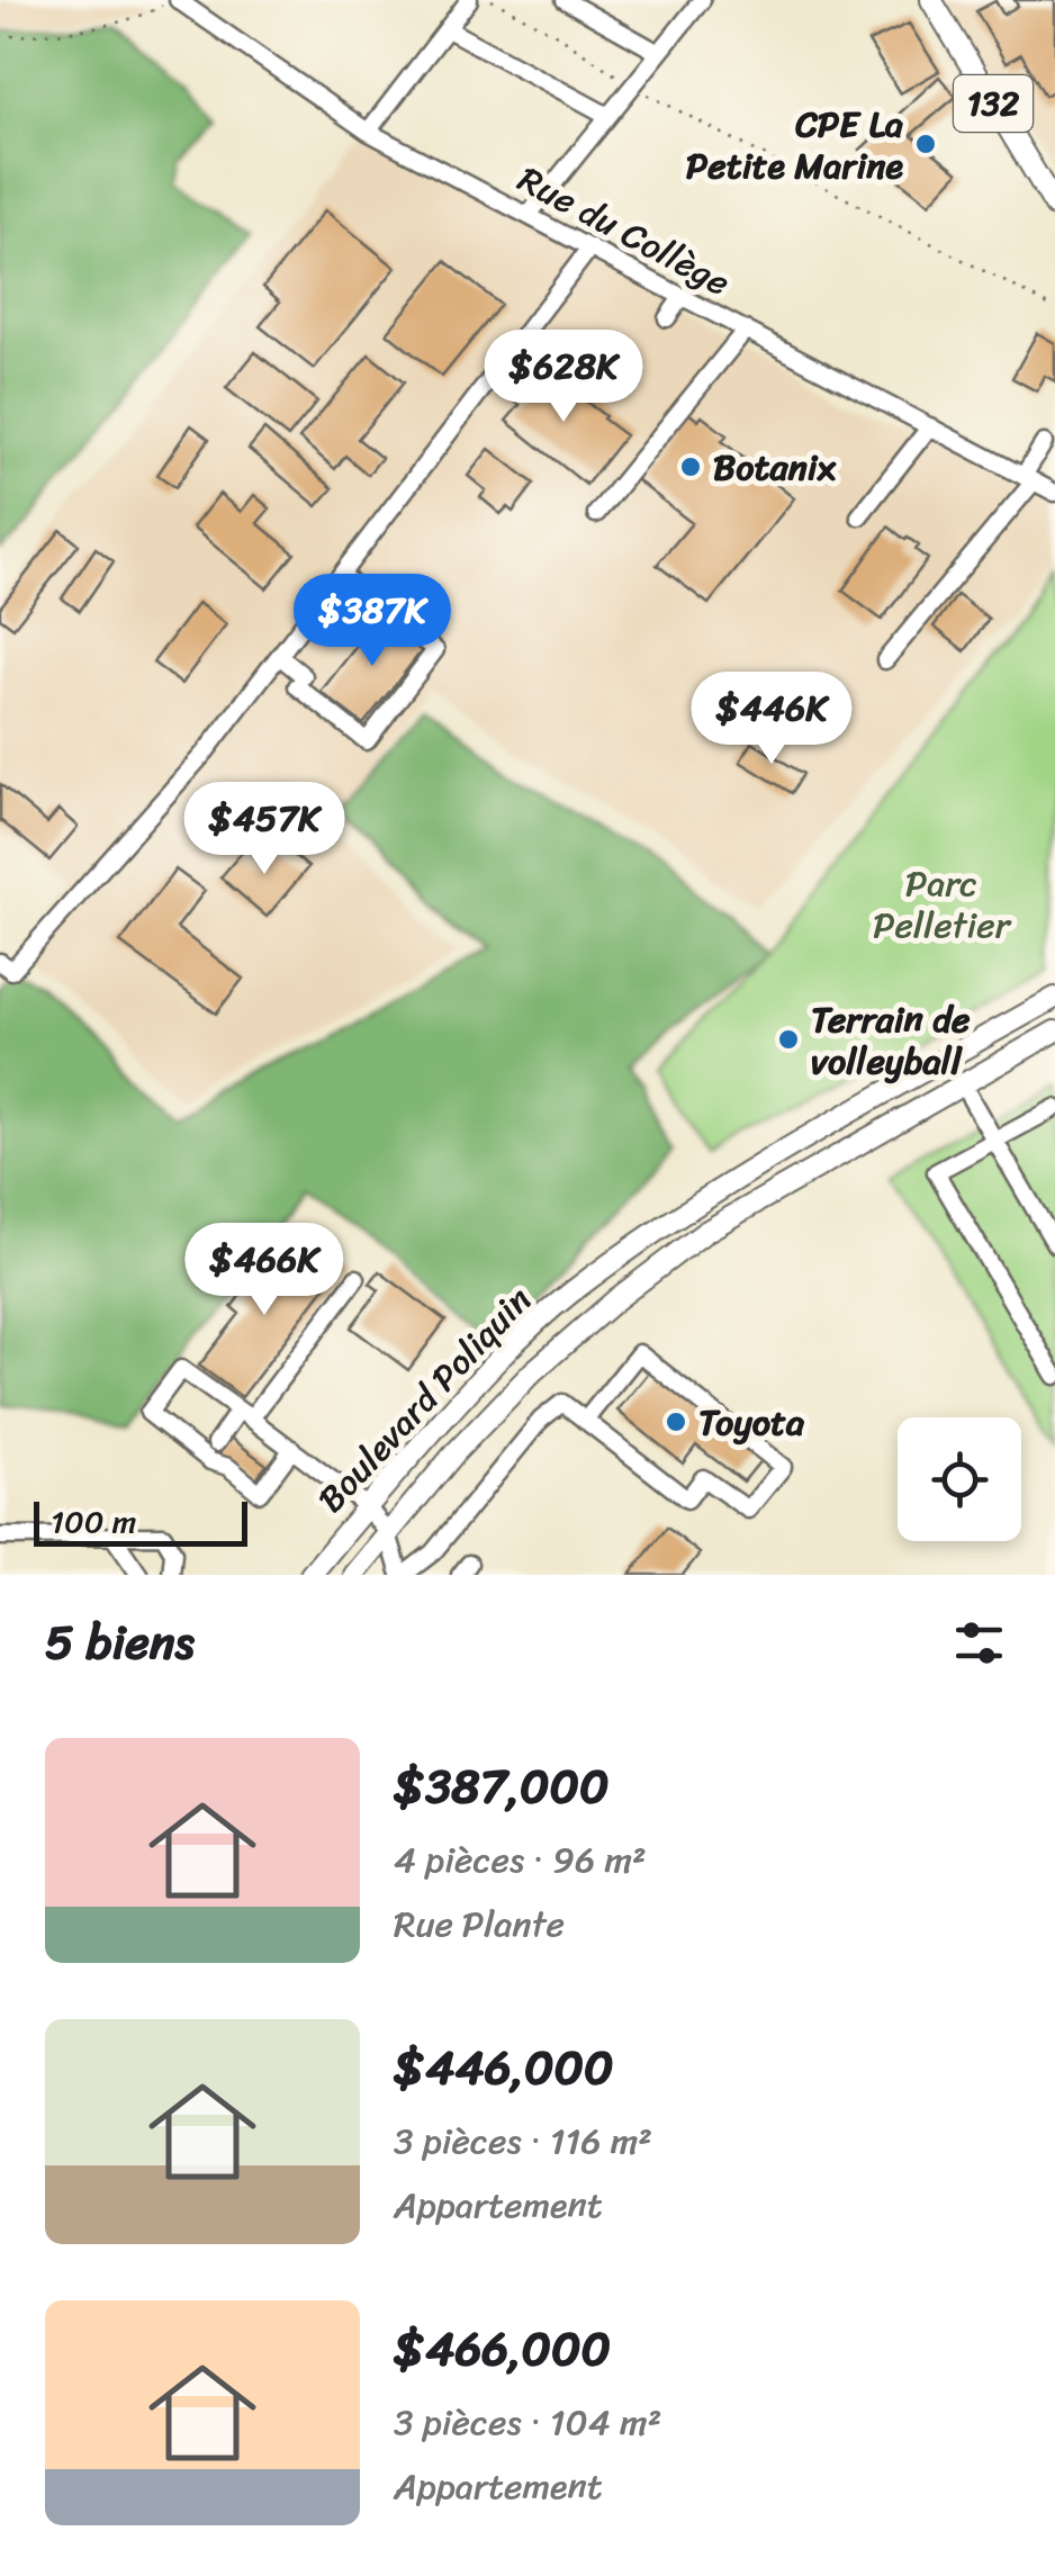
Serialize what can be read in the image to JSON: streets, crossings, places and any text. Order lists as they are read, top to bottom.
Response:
{
  "streets": {
    "main road": ["132", "Boulevard Poliquin"],
    "street": ["Rue du Collège"]
  },
  "parks": ["Parc Pelletier"],
  "places": [
    "CPE La Petite Marine",
    "Botanix",
    "Terrain de volleyball",
    "Toyota"
  ],
  "scale_bar": "100 m",
  "page": {
    "price": [
      "$628K",
      "$387K",
      "$446K",
      "$457K",
      "$466K"
    ],
    "scale": "100 m",
    "heading": "5 biens",
    "list": [
      {
        "name": "$387,000",
        "note": "4 pièces · 96 m² · Rue Plante"
      },
      {
        "name": "$446,000",
        "note": "3 pièces · 116 m² · Appartement"
      },
      {
        "name": "$466,000",
        "note": "3 pièces · 104 m² · Appartement"
      }
    ]
  }
}
